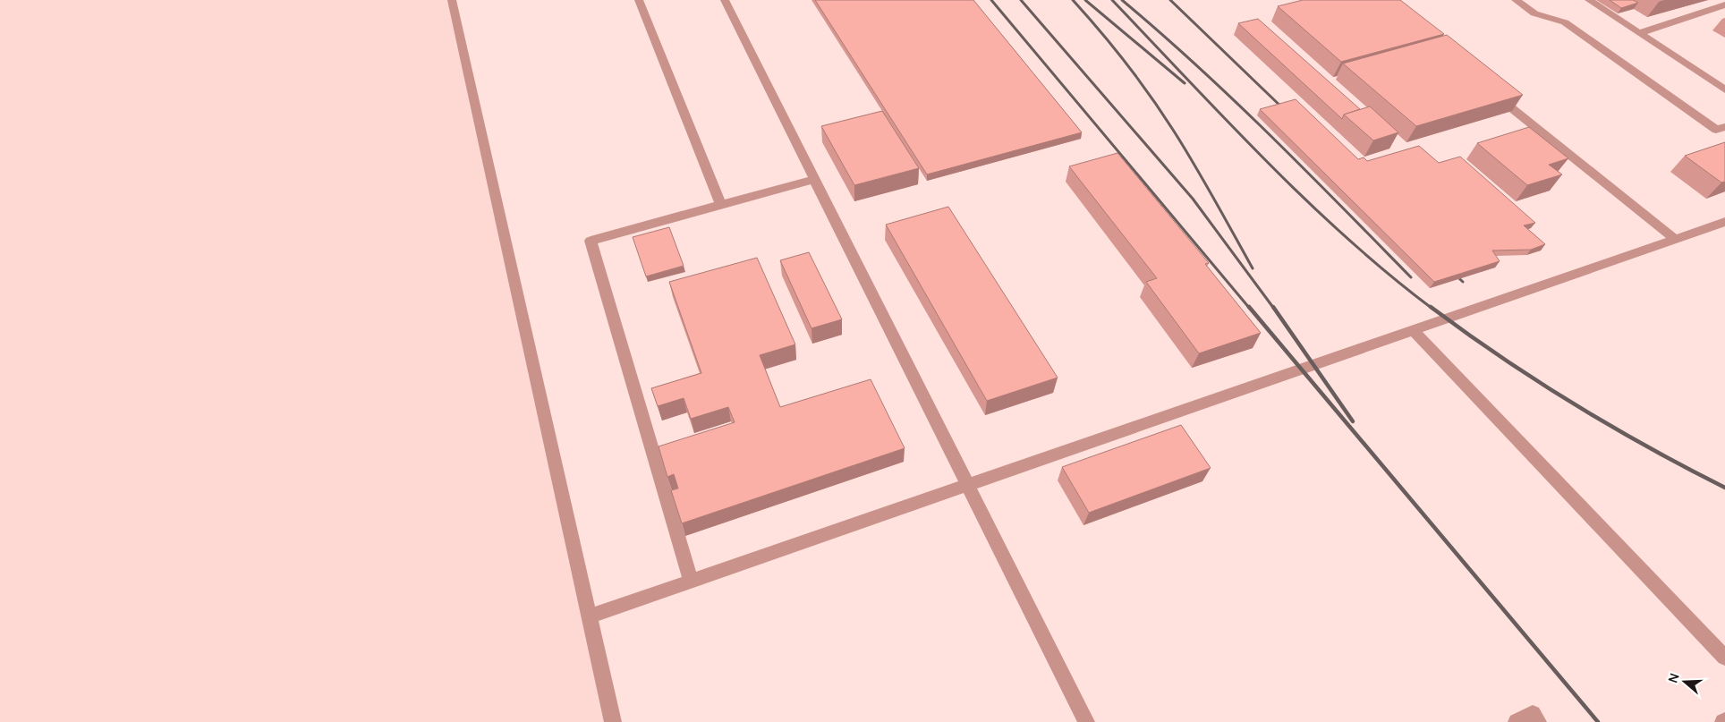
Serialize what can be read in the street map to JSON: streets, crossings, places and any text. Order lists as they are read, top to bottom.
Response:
{
  "north": "left"
}
